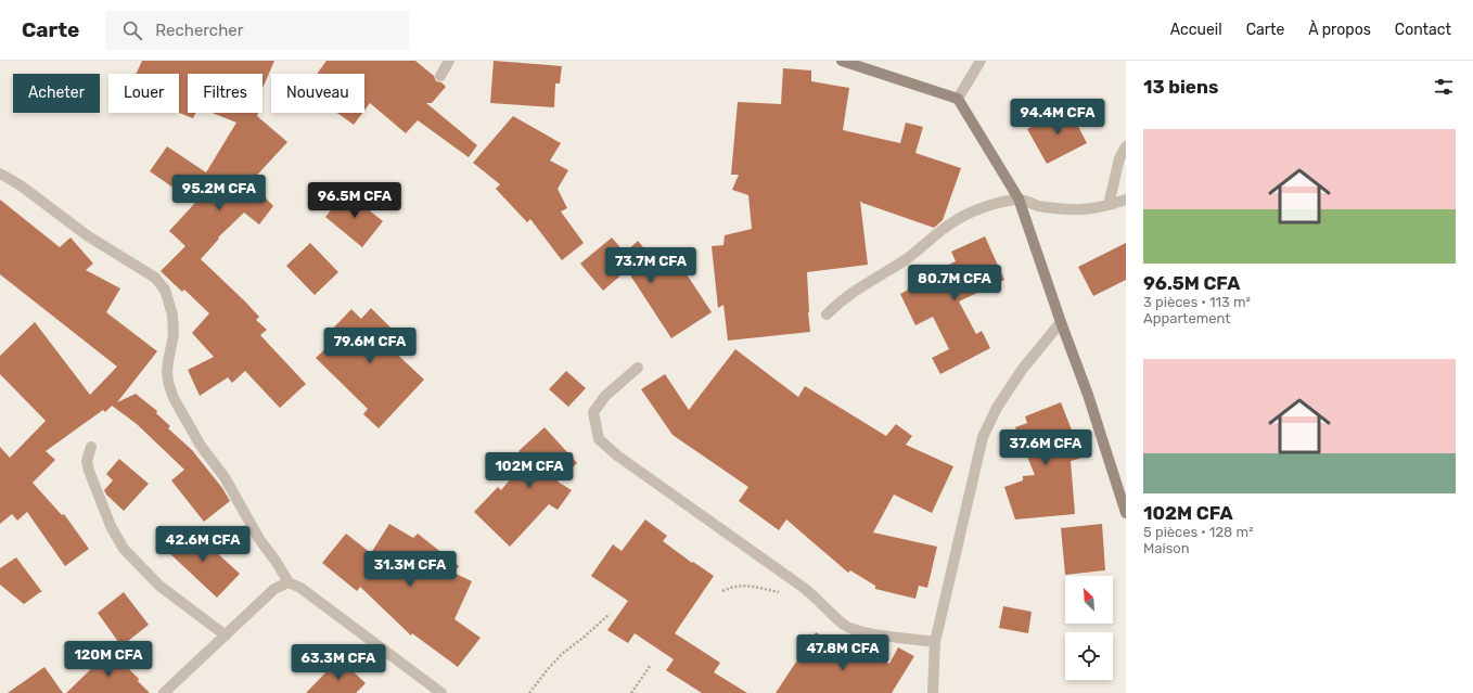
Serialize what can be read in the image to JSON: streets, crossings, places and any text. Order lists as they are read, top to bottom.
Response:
{
  "north": "top left",
  "page": {
    "header": "Carte",
    "search": "Rechercher",
    "nav": [
      "Accueil",
      "Carte",
      "À propos",
      "Contact"
    ],
    "heading": "13 biens",
    "chip": [
      "Acheter",
      "Louer",
      "Filtres",
      "Nouveau"
    ],
    "price": [
      "94.4M CFA",
      "95.2M CFA",
      "96.5M CFA",
      "73.7M CFA",
      "80.7M CFA",
      "79.6M CFA",
      "37.6M CFA",
      "102M CFA",
      "42.6M CFA",
      "31.3M CFA",
      "47.8M CFA",
      "120M CFA",
      "63.3M CFA"
    ],
    "list": [
      {
        "name": "96.5M CFA",
        "note": "3 pièces · 113 m² · Appartement"
      },
      {
        "name": "102M CFA",
        "note": "5 pièces · 128 m² · Maison"
      }
    ]
  }
}
